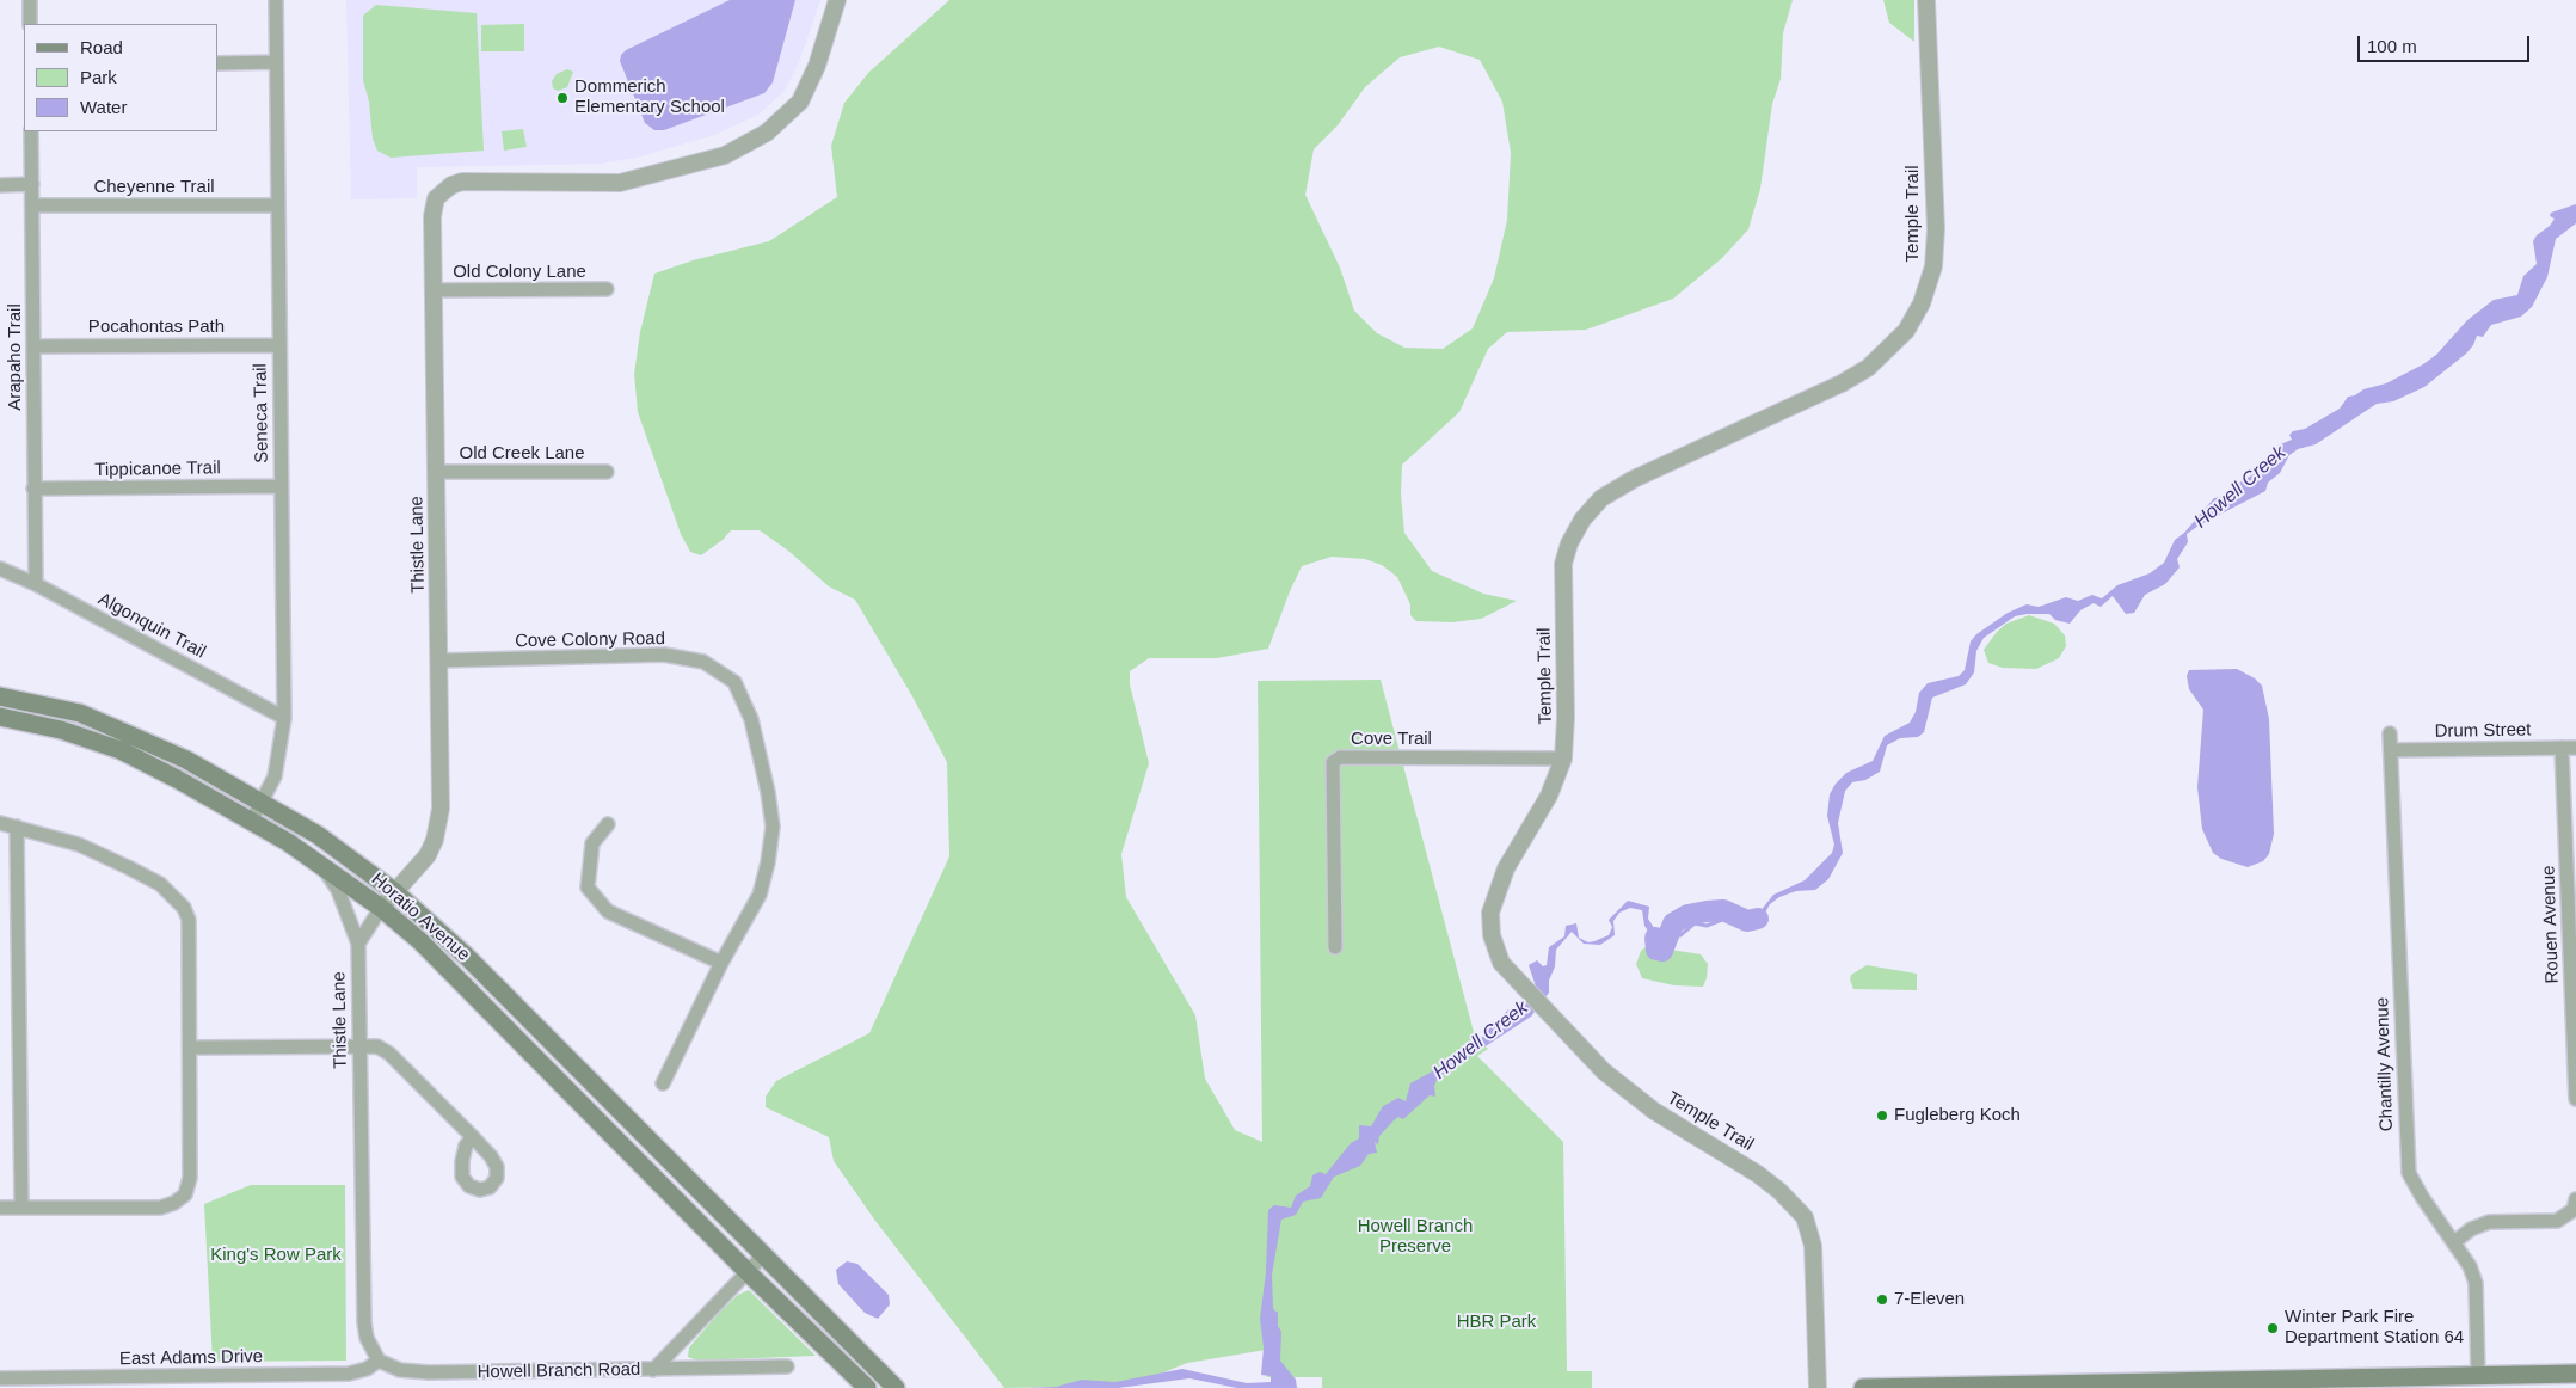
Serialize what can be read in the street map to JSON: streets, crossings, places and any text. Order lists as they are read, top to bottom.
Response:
{
  "streets": {
    "main road": ["Horatio Avenue"],
    "street": [
      "Cheyenne Trail",
      "Temple Trail",
      "Old Colony Lane",
      "Pocahontas Path",
      "Arapaho Trail",
      "Seneca Trail",
      "Old Creek Lane",
      "Tippicanoe Trail",
      "Thistle Lane",
      "Algonquin Trail",
      "Cove Colony Road",
      "Drum Street",
      "Cove Trail",
      "Rouen Avenue",
      "Chantilly Avenue",
      "East Adams Drive",
      "Howell Branch Road"
    ]
  },
  "crossings": [
    ["Cheyenne Trail", "Arapaho Trail"],
    ["Cheyenne Trail", "Seneca Trail"],
    ["Temple Trail", "Cove Trail"],
    ["Old Colony Lane", "Thistle Lane"],
    ["Pocahontas Path", "Arapaho Trail"],
    ["Pocahontas Path", "Seneca Trail"],
    ["Arapaho Trail", "Tippicanoe Trail"],
    ["Arapaho Trail", "Algonquin Trail"],
    ["Seneca Trail", "Tippicanoe Trail"],
    ["Seneca Trail", "Algonquin Trail"],
    ["Seneca Trail", "Horatio Avenue"],
    ["Old Creek Lane", "Thistle Lane"],
    ["Thistle Lane", "Cove Colony Road"],
    ["Thistle Lane", "Horatio Avenue"],
    ["Thistle Lane", "East Adams Drive"],
    ["Thistle Lane", "Howell Branch Road"],
    ["Drum Street", "Rouen Avenue"],
    ["Drum Street", "Chantilly Avenue"],
    ["Horatio Avenue", "Howell Branch Road"],
    ["East Adams Drive", "Howell Branch Road"]
  ],
  "water": ["Howell Creek"],
  "parks": ["Howell Branch Preserve", "King's Row Park", "HBR Park"],
  "places": [
    "Dommerich Elementary School",
    "Fugleberg Koch",
    "7-Eleven",
    "Winter Park Fire Department Station 64"
  ],
  "legend": ["Road", "Park", "Water"],
  "scale_bar": "100 m"
}
